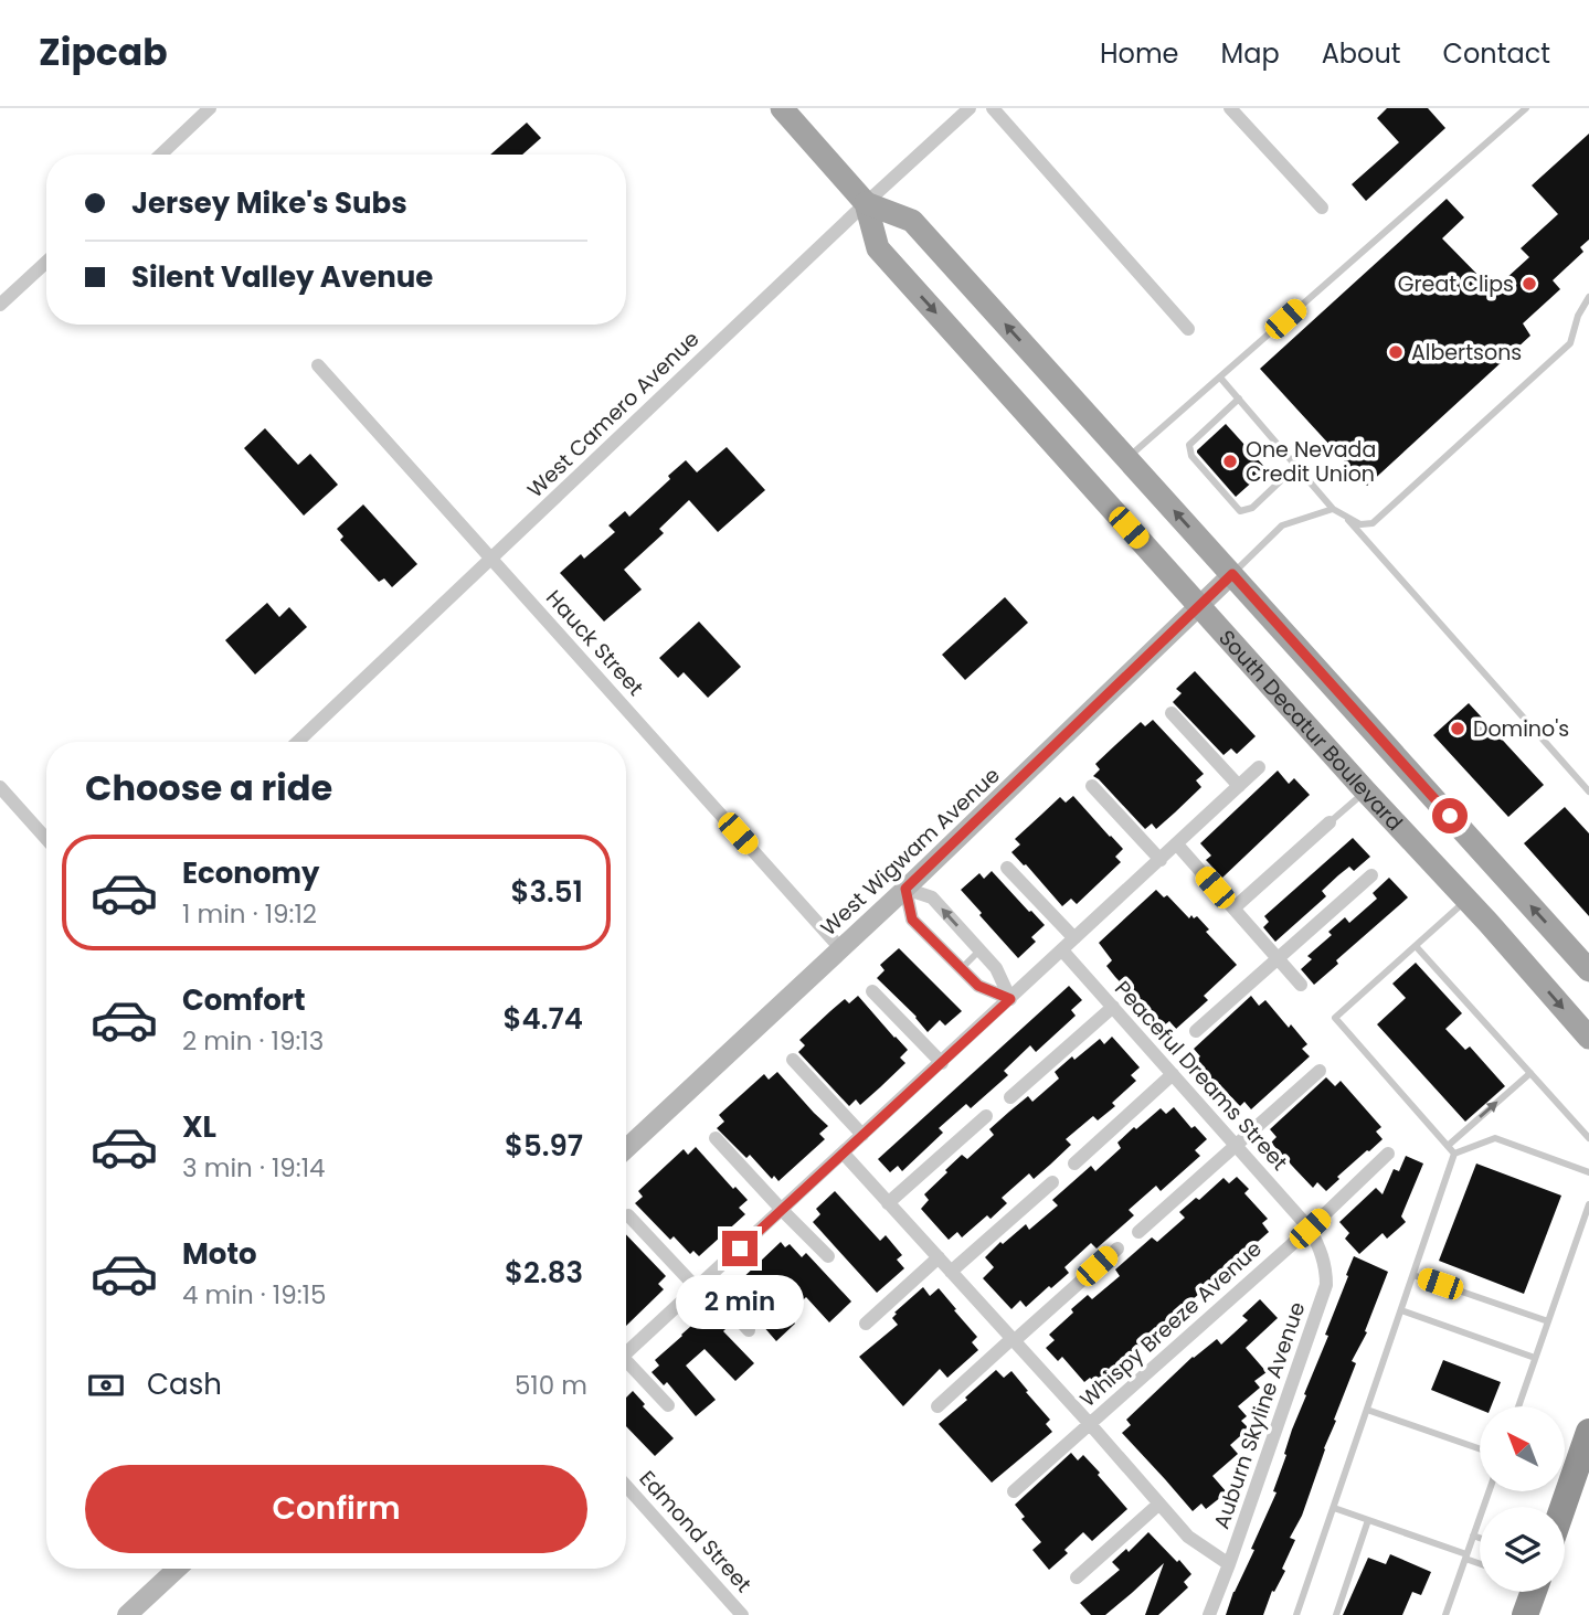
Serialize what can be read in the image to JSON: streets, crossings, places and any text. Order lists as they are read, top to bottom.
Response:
{
  "streets": {
    "main road": ["South Decatur Boulevard"],
    "street": [
      "West Camero Avenue",
      "Hauck Street",
      "West Wigwam Avenue",
      "Peaceful Dreams Street",
      "Whispy Breeze Avenue",
      "Auburn Skyline Avenue",
      "Edmond Street"
    ]
  },
  "crossings": [
    ["West Camero Avenue", "Hauck Street"],
    ["West Camero Avenue", "South Decatur Boulevard"],
    ["Hauck Street", "West Wigwam Avenue"],
    ["South Decatur Boulevard", "West Wigwam Avenue"],
    ["Peaceful Dreams Street", "Whispy Breeze Avenue"],
    ["Peaceful Dreams Street", "Auburn Skyline Avenue"],
    ["Whispy Breeze Avenue", "Auburn Skyline Avenue"]
  ],
  "places": [
    "Great Clips",
    "Albertsons",
    "One Nevada Credit Union",
    "Domino's"
  ],
  "north": "top left",
  "page": {
    "header": "Zipcab",
    "nav": [
      "Home",
      "Map",
      "About",
      "Contact"
    ],
    "banner": ["Jersey Mike's Subs", "Silent Valley Avenue"],
    "heading": "Choose a ride",
    "list": [
      {
        "name": "Economy",
        "note": "1 min · 19:12",
        "value": "$3.51"
      },
      {
        "name": "Comfort",
        "note": "2 min · 19:13",
        "value": "$4.74"
      },
      {
        "name": "XL",
        "note": "3 min · 19:14",
        "value": "$5.97"
      },
      {
        "name": "Moto",
        "note": "4 min · 19:15",
        "value": "$2.83"
      }
    ],
    "bubble": "2 min",
    "pay": ["Cash", "510 m"],
    "buttons": "Confirm"
  }
}
